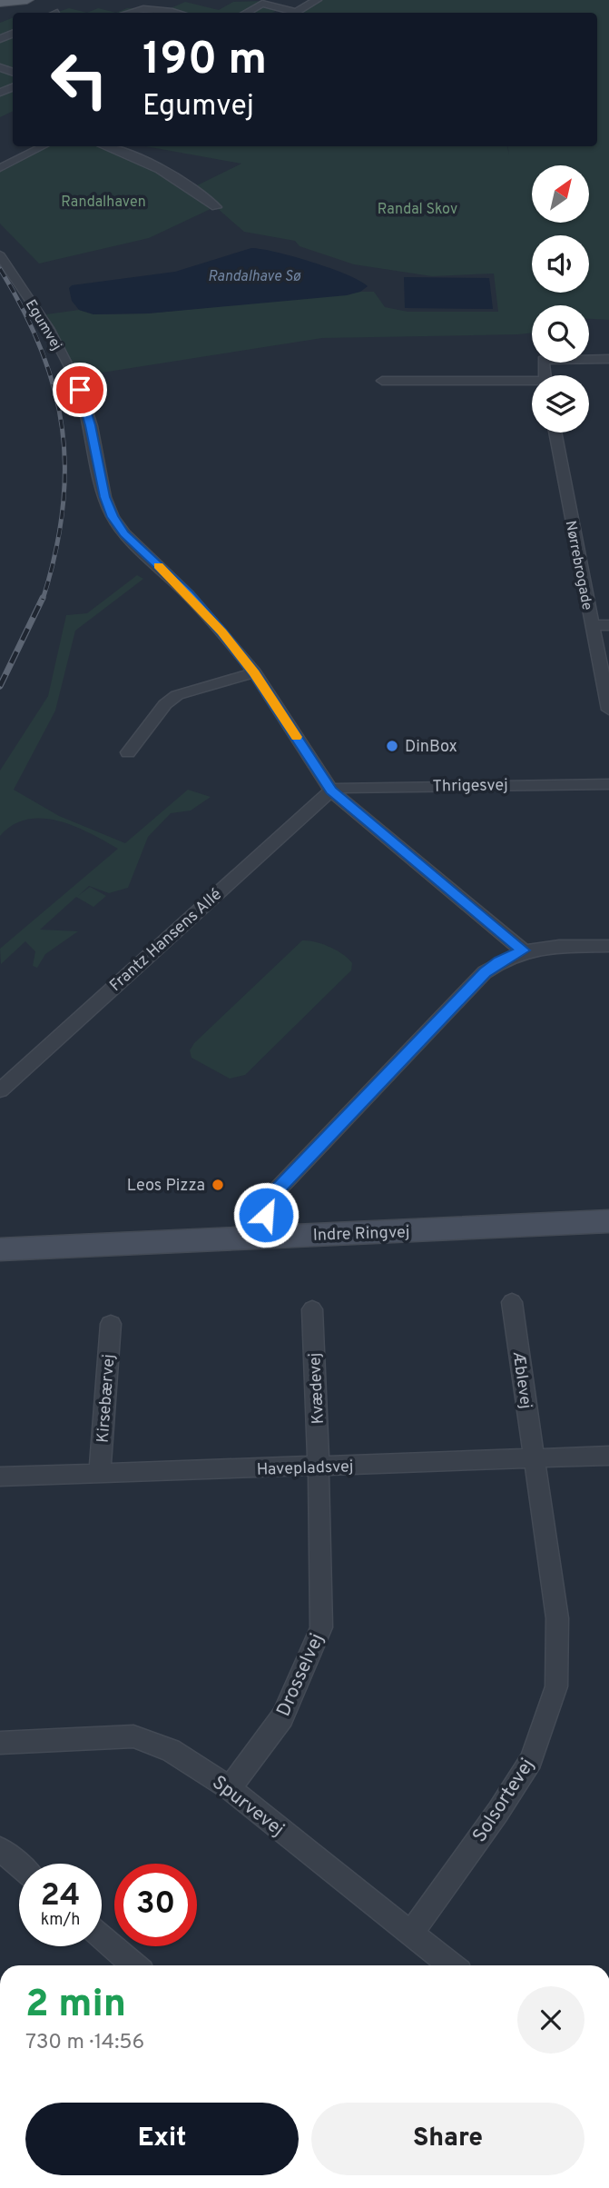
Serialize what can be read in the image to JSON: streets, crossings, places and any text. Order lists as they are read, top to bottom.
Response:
{
  "streets": {
    "street": [
      "Egumvej",
      "Nørrebrogade",
      "Thrigesvej",
      "Frantz Hansens Allé",
      "Indre Ringvej",
      "Æblevej",
      "Kvædevej",
      "Kirsebærvej",
      "Havepladsvej",
      "Drosselvej",
      "Solsortevej",
      "Spurvevej"
    ]
  },
  "crossings": [
    ["Egumvej", "Thrigesvej"],
    ["Egumvej", "Frantz Hansens Allé"],
    ["Thrigesvej", "Frantz Hansens Allé"],
    ["Æblevej", "Havepladsvej"],
    ["Æblevej", "Solsortevej"],
    ["Kvædevej", "Havepladsvej"],
    ["Kvædevej", "Drosselvej"],
    ["Kirsebærvej", "Havepladsvej"],
    ["Havepladsvej", "Drosselvej"],
    ["Havepladsvej", "Solsortevej"],
    ["Drosselvej", "Spurvevej"],
    ["Solsortevej", "Spurvevej"]
  ],
  "water": ["Randalhave Sø"],
  "parks": ["Randalhaven", "Randal Skov"],
  "places": ["DinBox", "Leos Pizza"],
  "north": "top right",
  "page": {
    "turn": ["190 m", "Egumvej"],
    "speed": "24 km/h",
    "limit": "30",
    "heading": ["2 min", "730 m · 14:56"],
    "buttons": ["Exit", "Share"]
  }
}
